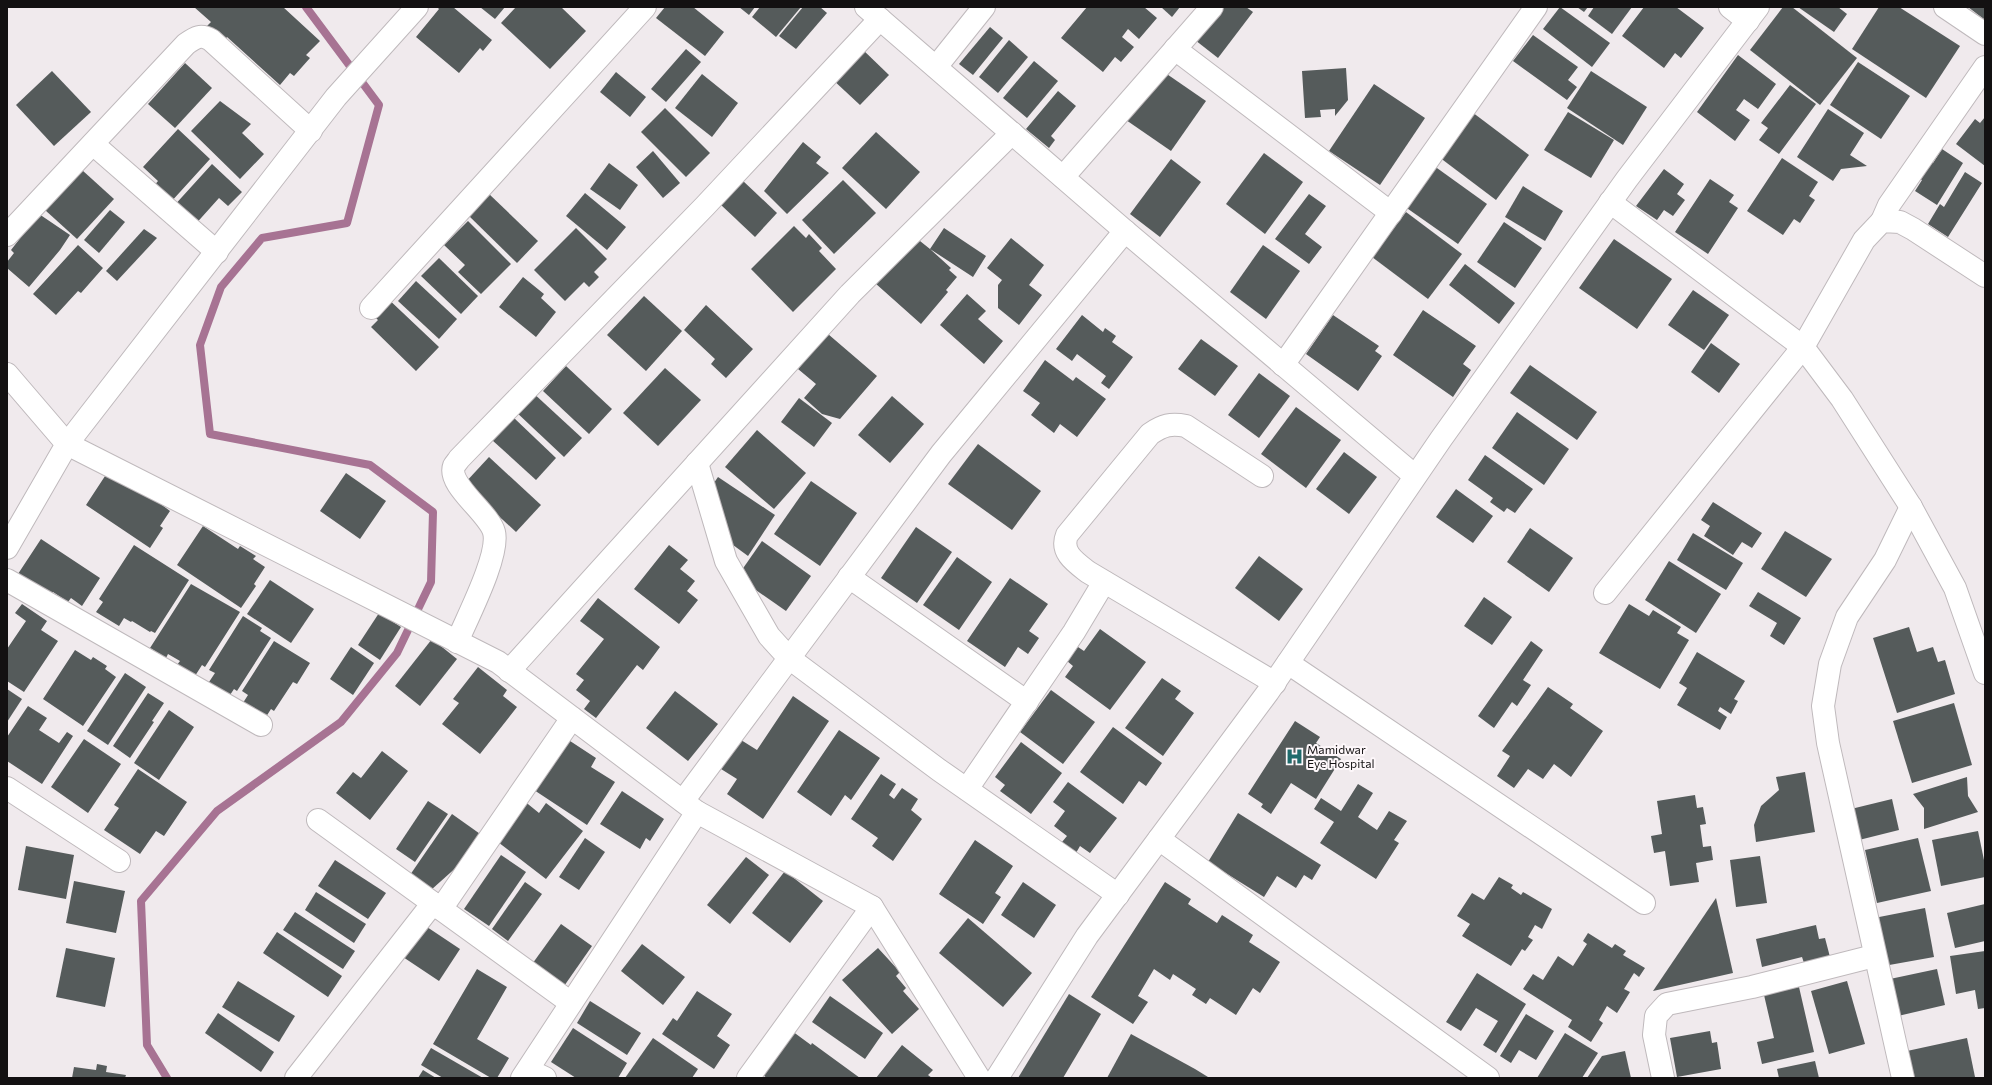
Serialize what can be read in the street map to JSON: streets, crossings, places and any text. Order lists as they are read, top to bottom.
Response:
{
  "places": {
    "hospital": ["Mamidwar Eye Hospital"]
  }
}
